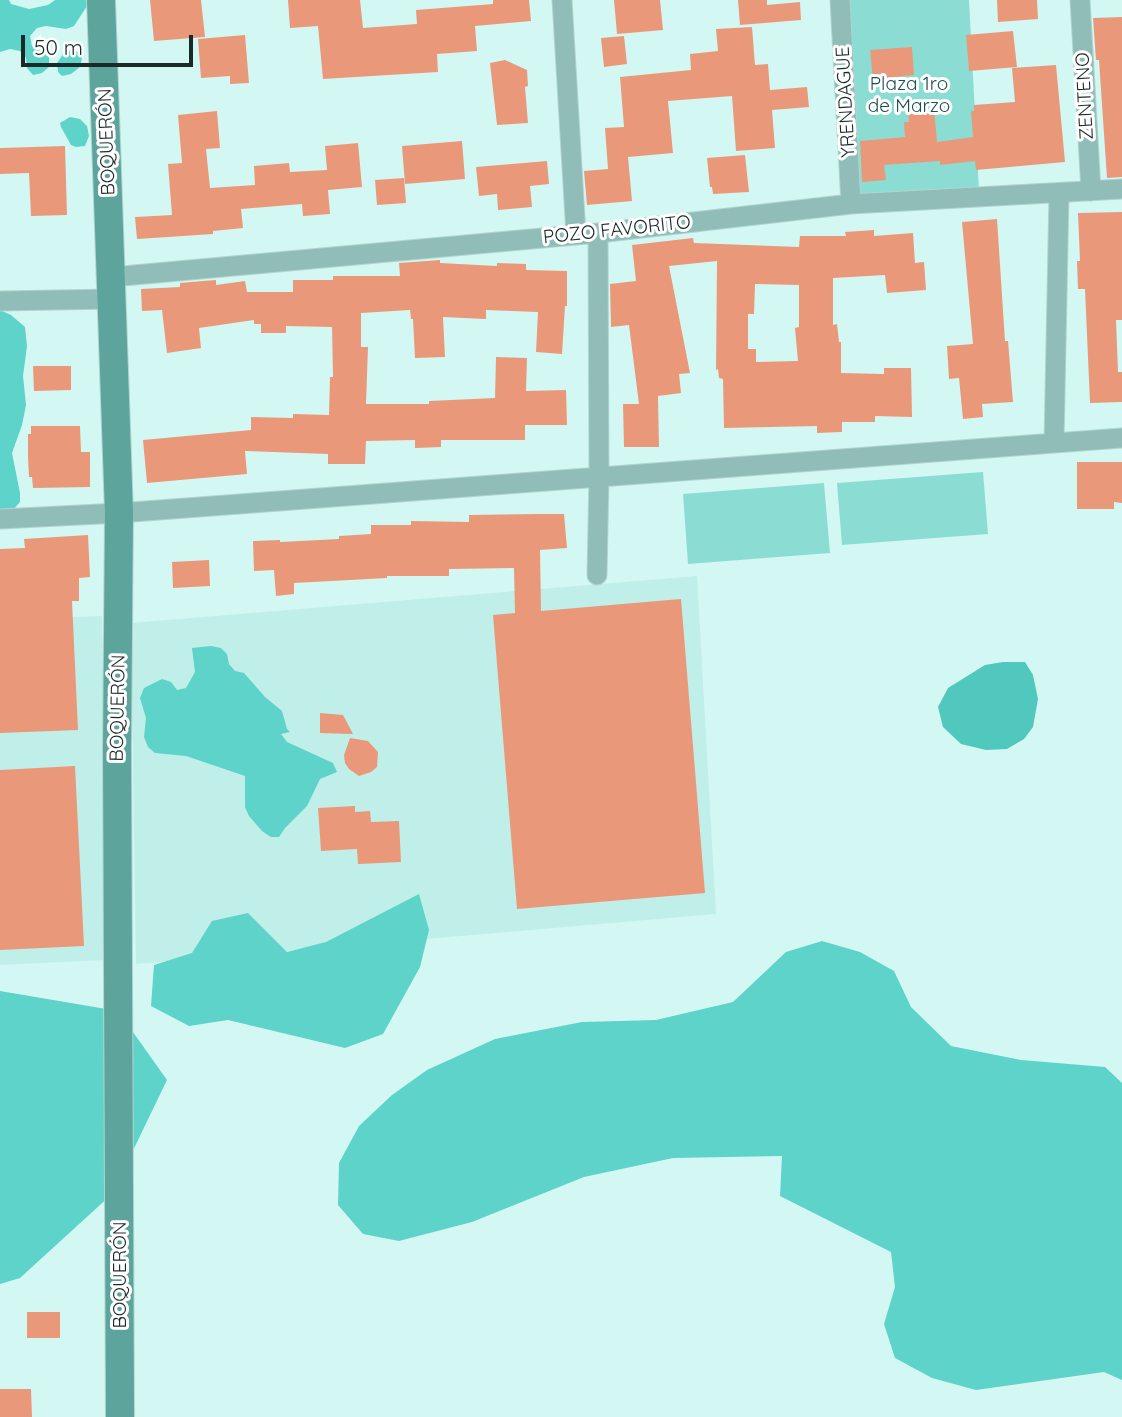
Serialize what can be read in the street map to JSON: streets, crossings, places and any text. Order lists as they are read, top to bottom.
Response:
{
  "streets": {
    "street": [
      "ZENTENO",
      "YRENDAGUE",
      "BOQUERÓN",
      "POZO FAVORITO"
    ]
  },
  "crossings": [
    ["ZENTENO", "POZO FAVORITO"],
    ["YRENDAGUE", "POZO FAVORITO"],
    ["BOQUERÓN", "POZO FAVORITO"]
  ],
  "parks": ["Plaza 1ro de Marzo"],
  "scale_bar": "50 m"
}
